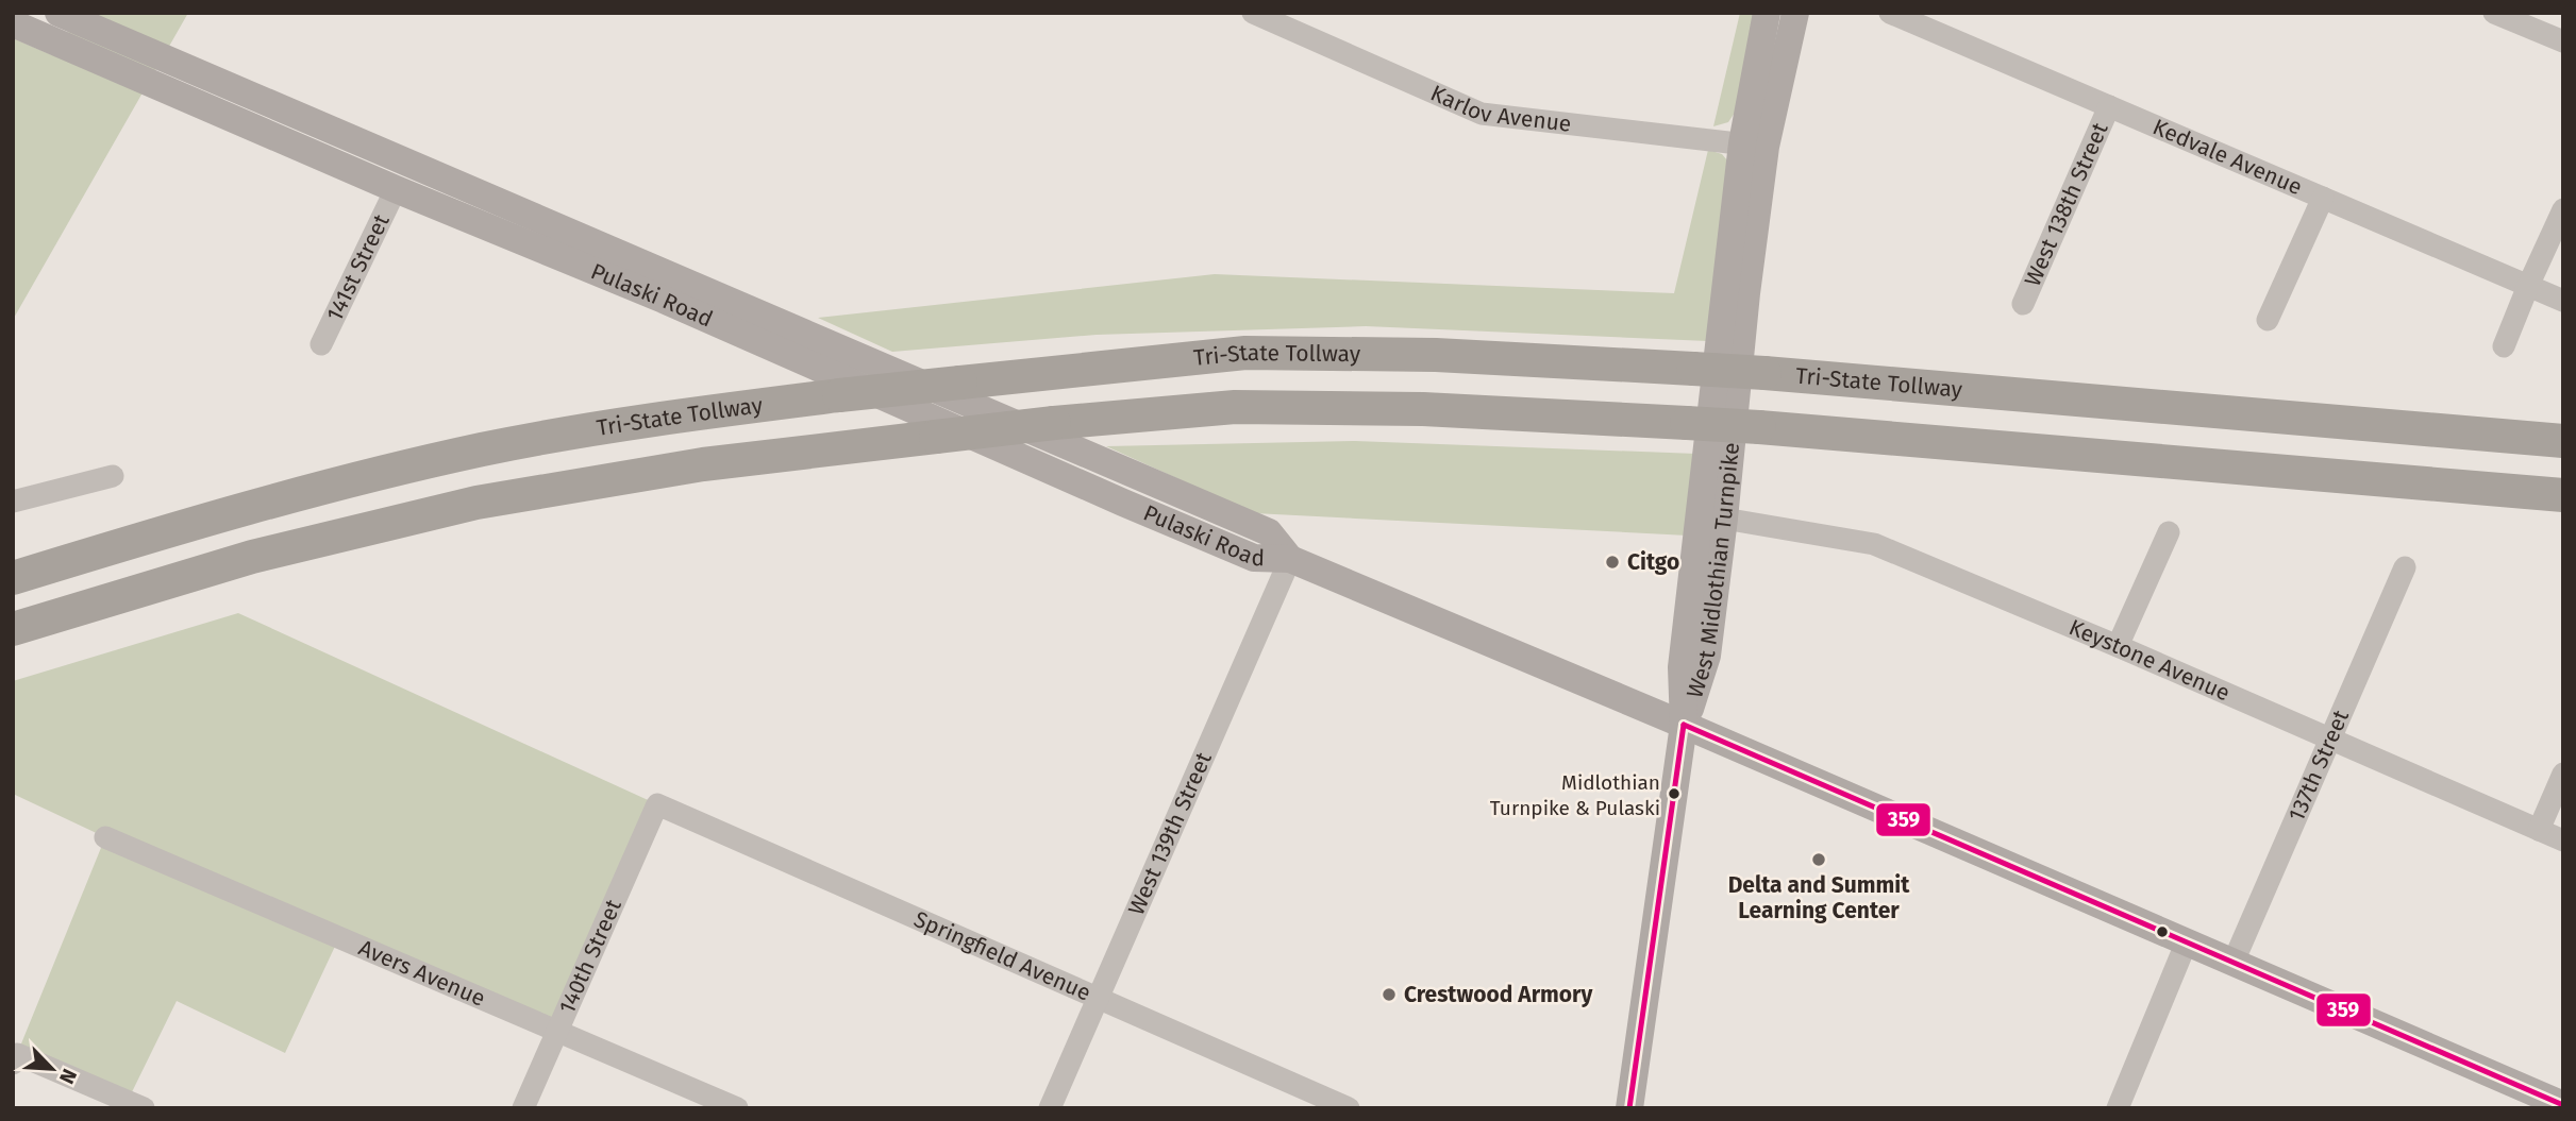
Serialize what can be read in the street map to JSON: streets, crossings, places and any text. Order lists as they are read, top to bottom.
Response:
{
  "streets": {
    "highway": ["Tri-State Tollway"],
    "main road": ["Pulaski Road", "West Midlothian Turnpike"],
    "street": [
      "Karlov Avenue",
      "Kedvale Avenue",
      "West 138th Street",
      "141st Street",
      "Keystone Avenue",
      "137th Street",
      "West 139th Street",
      "140th Street",
      "Springfield Avenue",
      "Avers Avenue"
    ]
  },
  "crossings": [
    ["Karlov Avenue", "West Midlothian Turnpike"],
    ["Kedvale Avenue", "West 138th Street"],
    ["141st Street", "Pulaski Road"],
    ["Pulaski Road", "West Midlothian Turnpike"],
    ["Pulaski Road", "137th Street"],
    ["Pulaski Road", "West 139th Street"],
    ["West Midlothian Turnpike", "Keystone Avenue"],
    ["Keystone Avenue", "137th Street"],
    ["West 139th Street", "Springfield Avenue"],
    ["140th Street", "Springfield Avenue"],
    ["140th Street", "Avers Avenue"]
  ],
  "places": [
    "Citgo",
    "Midlothian Turnpike & Pulaski",
    "Delta and Summit Learning Center",
    "Crestwood Armory"
  ],
  "lines": ["transit line 359"],
  "north": "bottom right"
}
